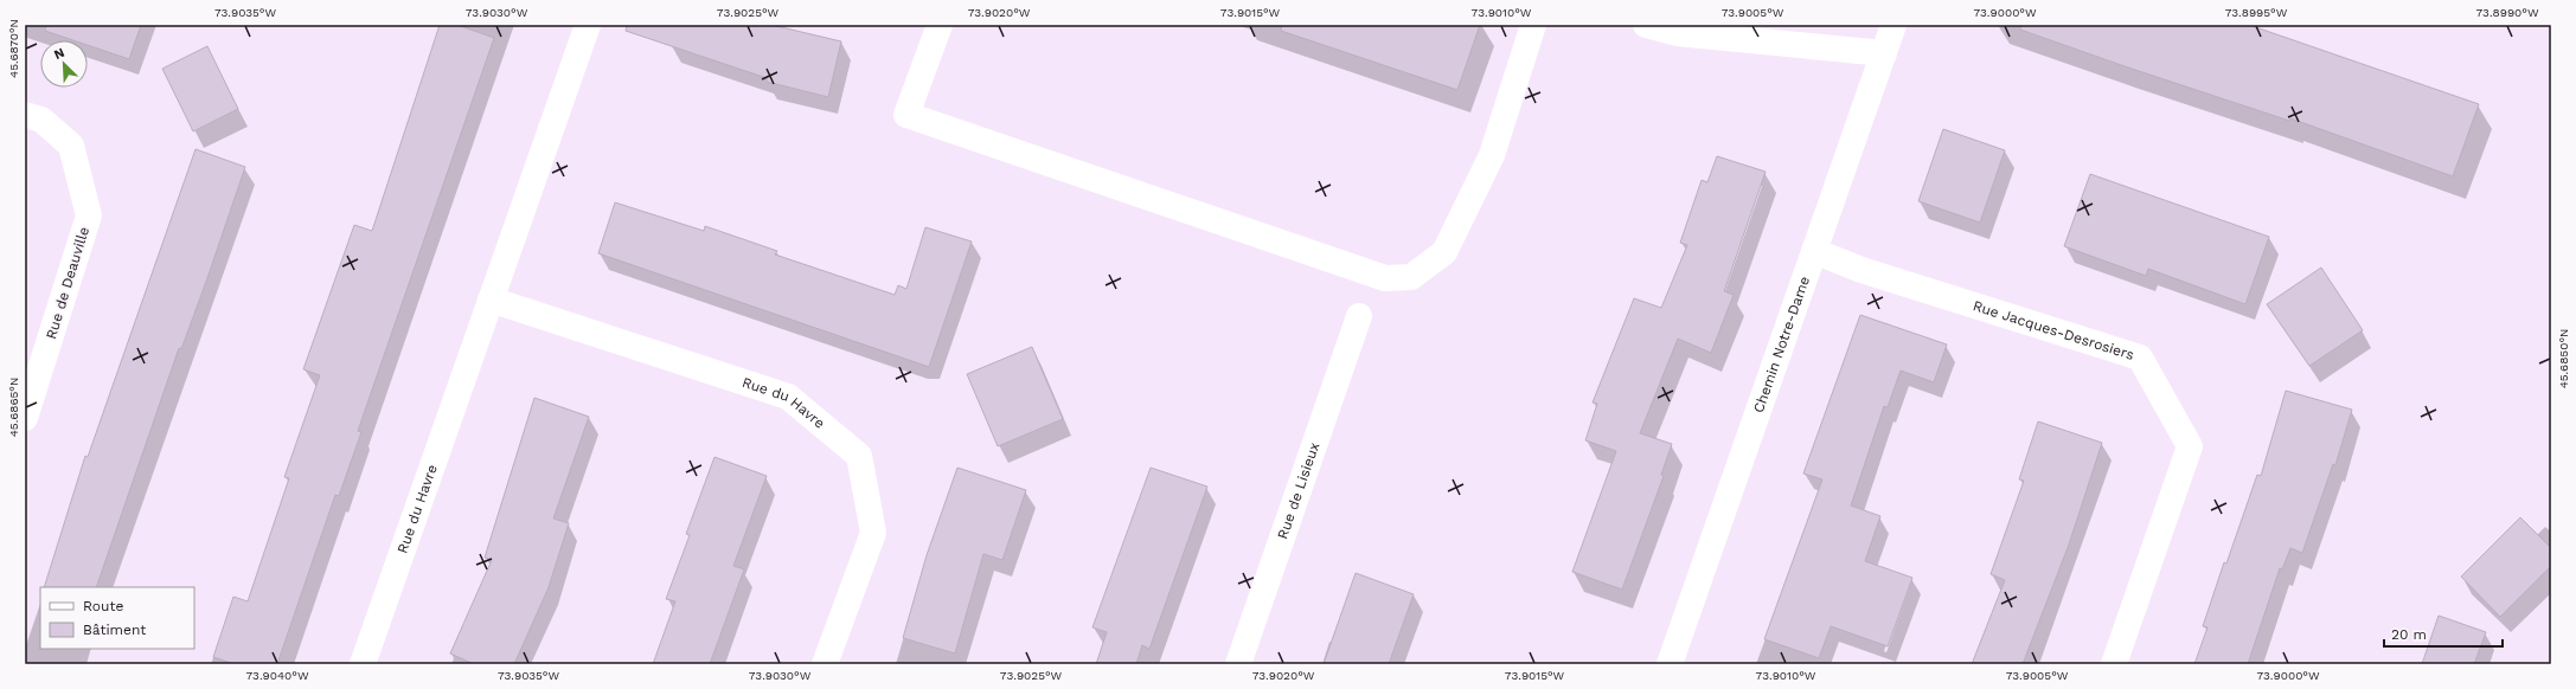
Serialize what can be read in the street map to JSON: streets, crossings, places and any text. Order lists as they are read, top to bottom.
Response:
{
  "streets": {
    "street": [
      "Rue de Deauville",
      "Rue Jacques-Desrosiers",
      "Chemin Notre-Dame",
      "Rue du Havre",
      "Rue de Lisieux"
    ]
  },
  "crossings": [
    ["Rue Jacques-Desrosiers", "Chemin Notre-Dame"]
  ],
  "legend": ["Route", "Bâtiment"],
  "scale_bar": "20 m",
  "north": "top left",
  "coordinates": [
    "73.9035°W",
    "73.9030°W",
    "73.9025°W",
    "73.9020°W",
    "73.9015°W",
    "73.9010°W",
    "73.9005°W",
    "73.9000°W",
    "73.8995°W",
    "73.8990°W",
    "45.6870°N",
    "45.6850°N",
    "45.6865°N",
    "73.9040°W"
  ]
}
